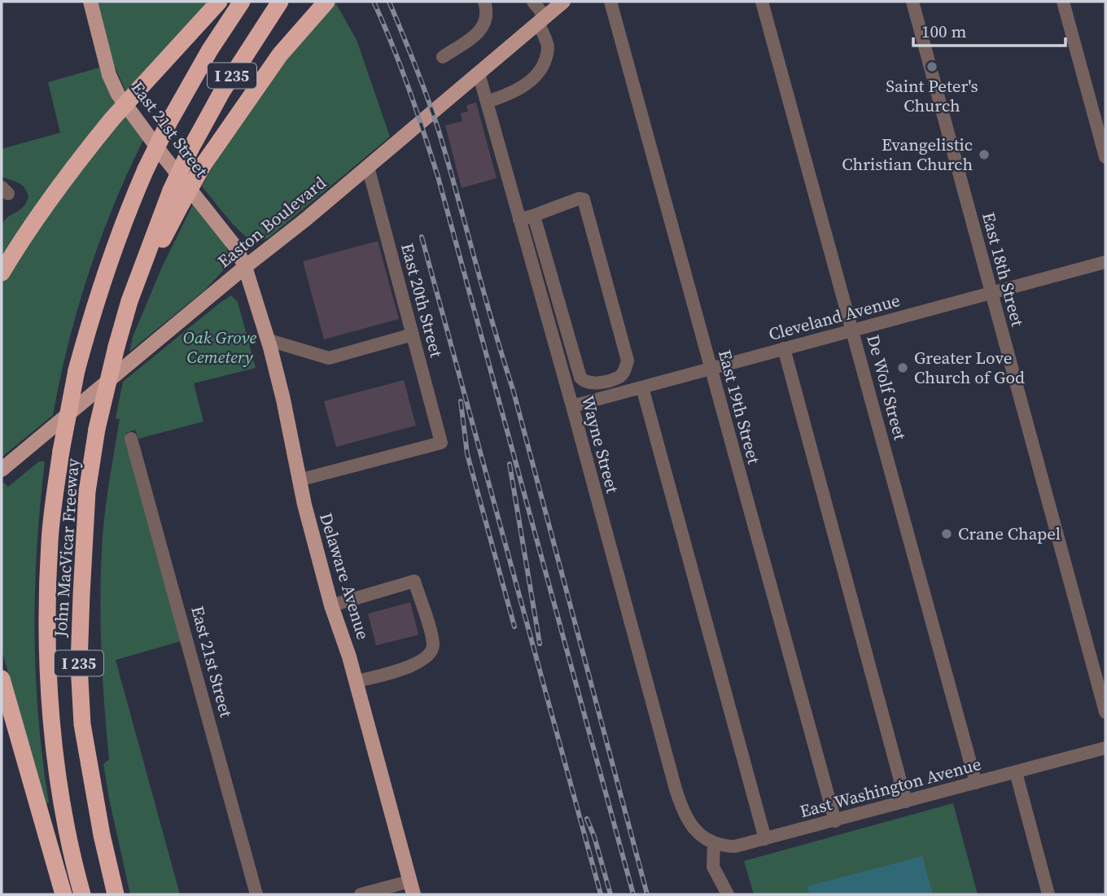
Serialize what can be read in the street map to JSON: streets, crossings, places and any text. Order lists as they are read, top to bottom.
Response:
{
  "streets": {
    "highway": ["I 235", "John MacVicar Freeway"],
    "main road": ["East 21st Street", "Easton Boulevard", "Delaware Avenue"],
    "street": [
      "East 18th Street",
      "East 20th Street",
      "Cleveland Avenue",
      "De Wolf Street",
      "East 19th Street",
      "Wayne Street",
      "East Washington Avenue"
    ]
  },
  "crossings": [
    ["I 235", "John MacVicar Freeway"],
    ["East 21st Street", "Easton Boulevard"],
    ["East 21st Street", "Delaware Avenue"],
    ["Easton Boulevard", "East 20th Street"],
    ["Easton Boulevard", "Wayne Street"],
    ["Easton Boulevard", "Delaware Avenue"],
    ["East 18th Street", "Cleveland Avenue"],
    ["East 20th Street", "Delaware Avenue"],
    ["Cleveland Avenue", "De Wolf Street"],
    ["Cleveland Avenue", "East 19th Street"],
    ["Cleveland Avenue", "Wayne Street"],
    ["De Wolf Street", "East Washington Avenue"],
    ["East 19th Street", "East Washington Avenue"],
    ["Wayne Street", "East Washington Avenue"]
  ],
  "parks": ["Oak Grove Cemetery"],
  "places": [
    "Saint Peter's Church",
    "Evangelistic Christian Church",
    "Greater Love Church of God",
    "Crane Chapel"
  ],
  "scale_bar": "100 m"
}
